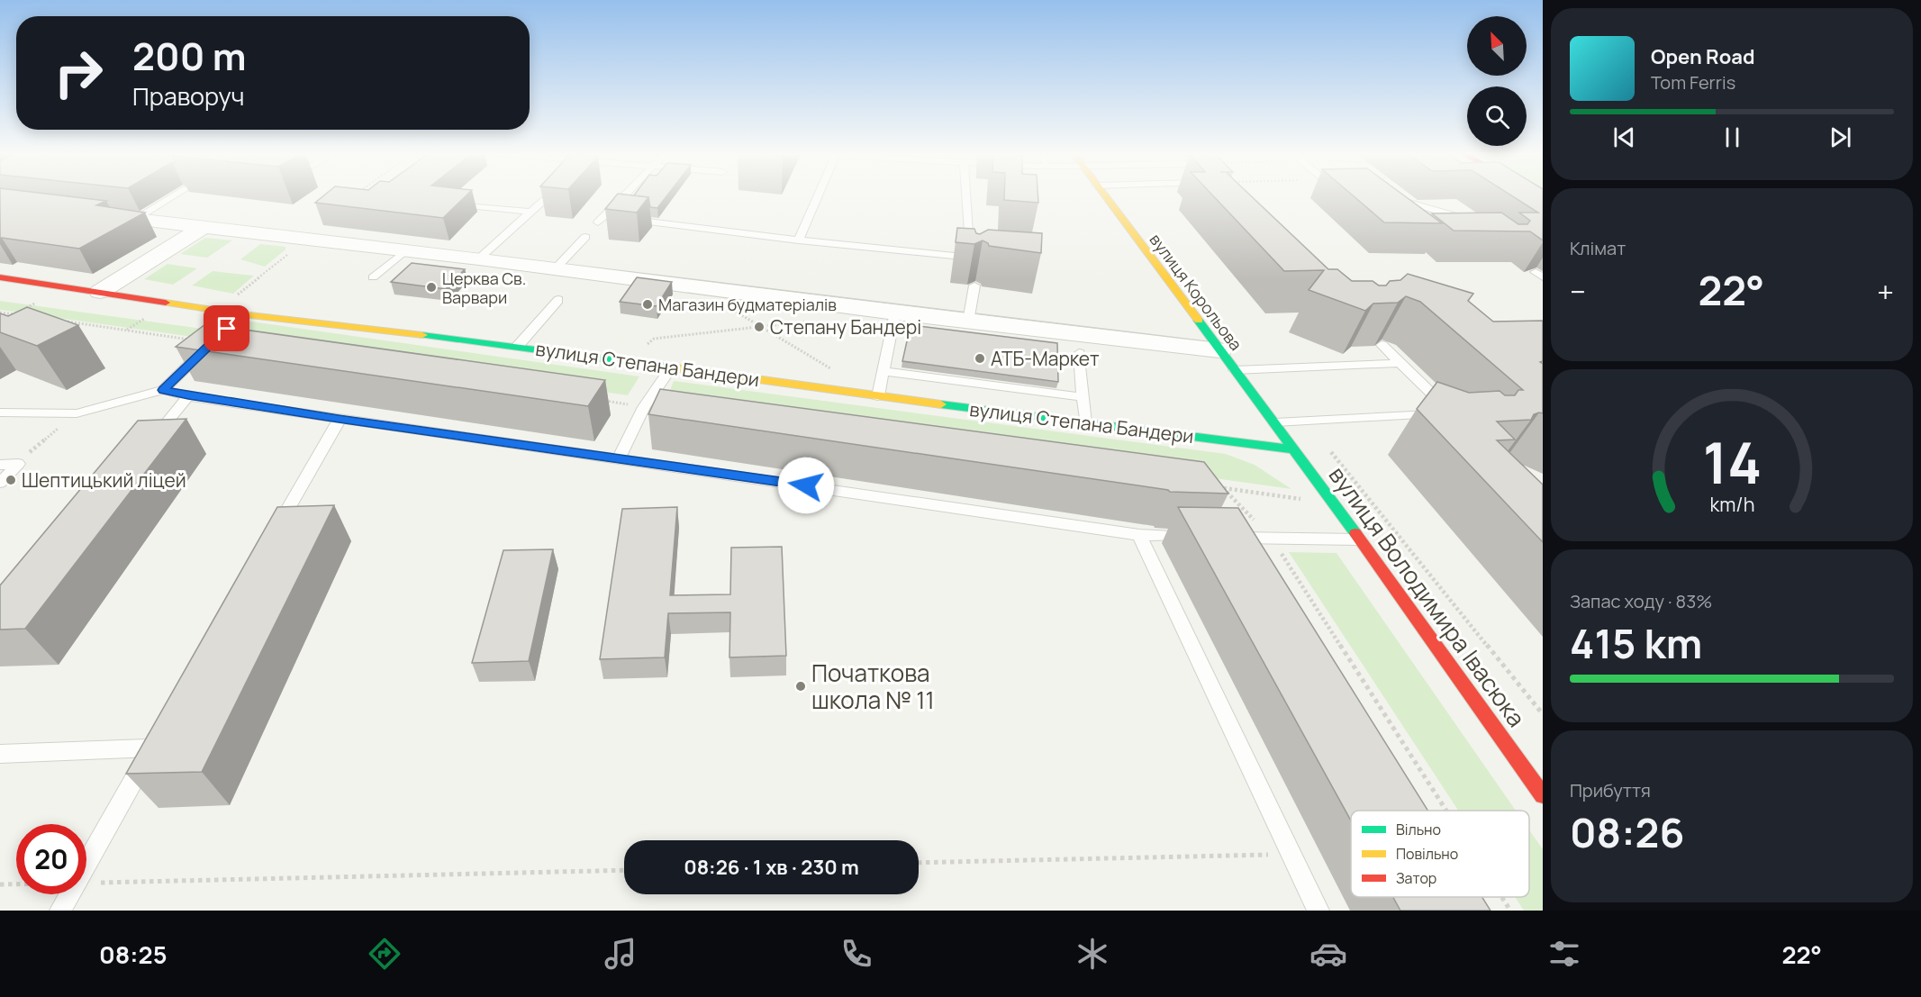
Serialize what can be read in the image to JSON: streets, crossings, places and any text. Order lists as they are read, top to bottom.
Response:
{
  "streets": {
    "street": ["вулиця Корольова", "вулиця Степана Бандери", "вулиця Володимира Івасюка"]
  },
  "crossings": [
    ["вулиця Корольова", "вулиця Степана Бандери"],
    ["вулиця Корольова", "вулиця Володимира Івасюка"],
    ["вулиця Степана Бандери", "вулиця Володимира Івасюка"]
  ],
  "places": [
    "Церква Св. Варвари",
    "Магазин будматеріалів",
    "Степану Бандері",
    "АТБ-Маркет",
    "Шептицький ліцей",
    "Початкова школа № 11"
  ],
  "legend": ["Вільно", "Повільно", "Затор"],
  "north": "top left",
  "page": {
    "turn": ["200 m", "Праворуч"],
    "song": ["Open Road", "Tom Ferris"],
    "tile": [
      "Клімат",
      ["Запас ходу · 83%", "415 km"],
      ["Прибуття", "08:26"]
    ],
    "heat": ["−", "22°", "+"],
    "limit": "20",
    "trip": "08:26 · 1 хв · 230 m",
    "tabs": ["08:25", "22°"],
    "gauge": ["14", "km/h"]
  }
}
